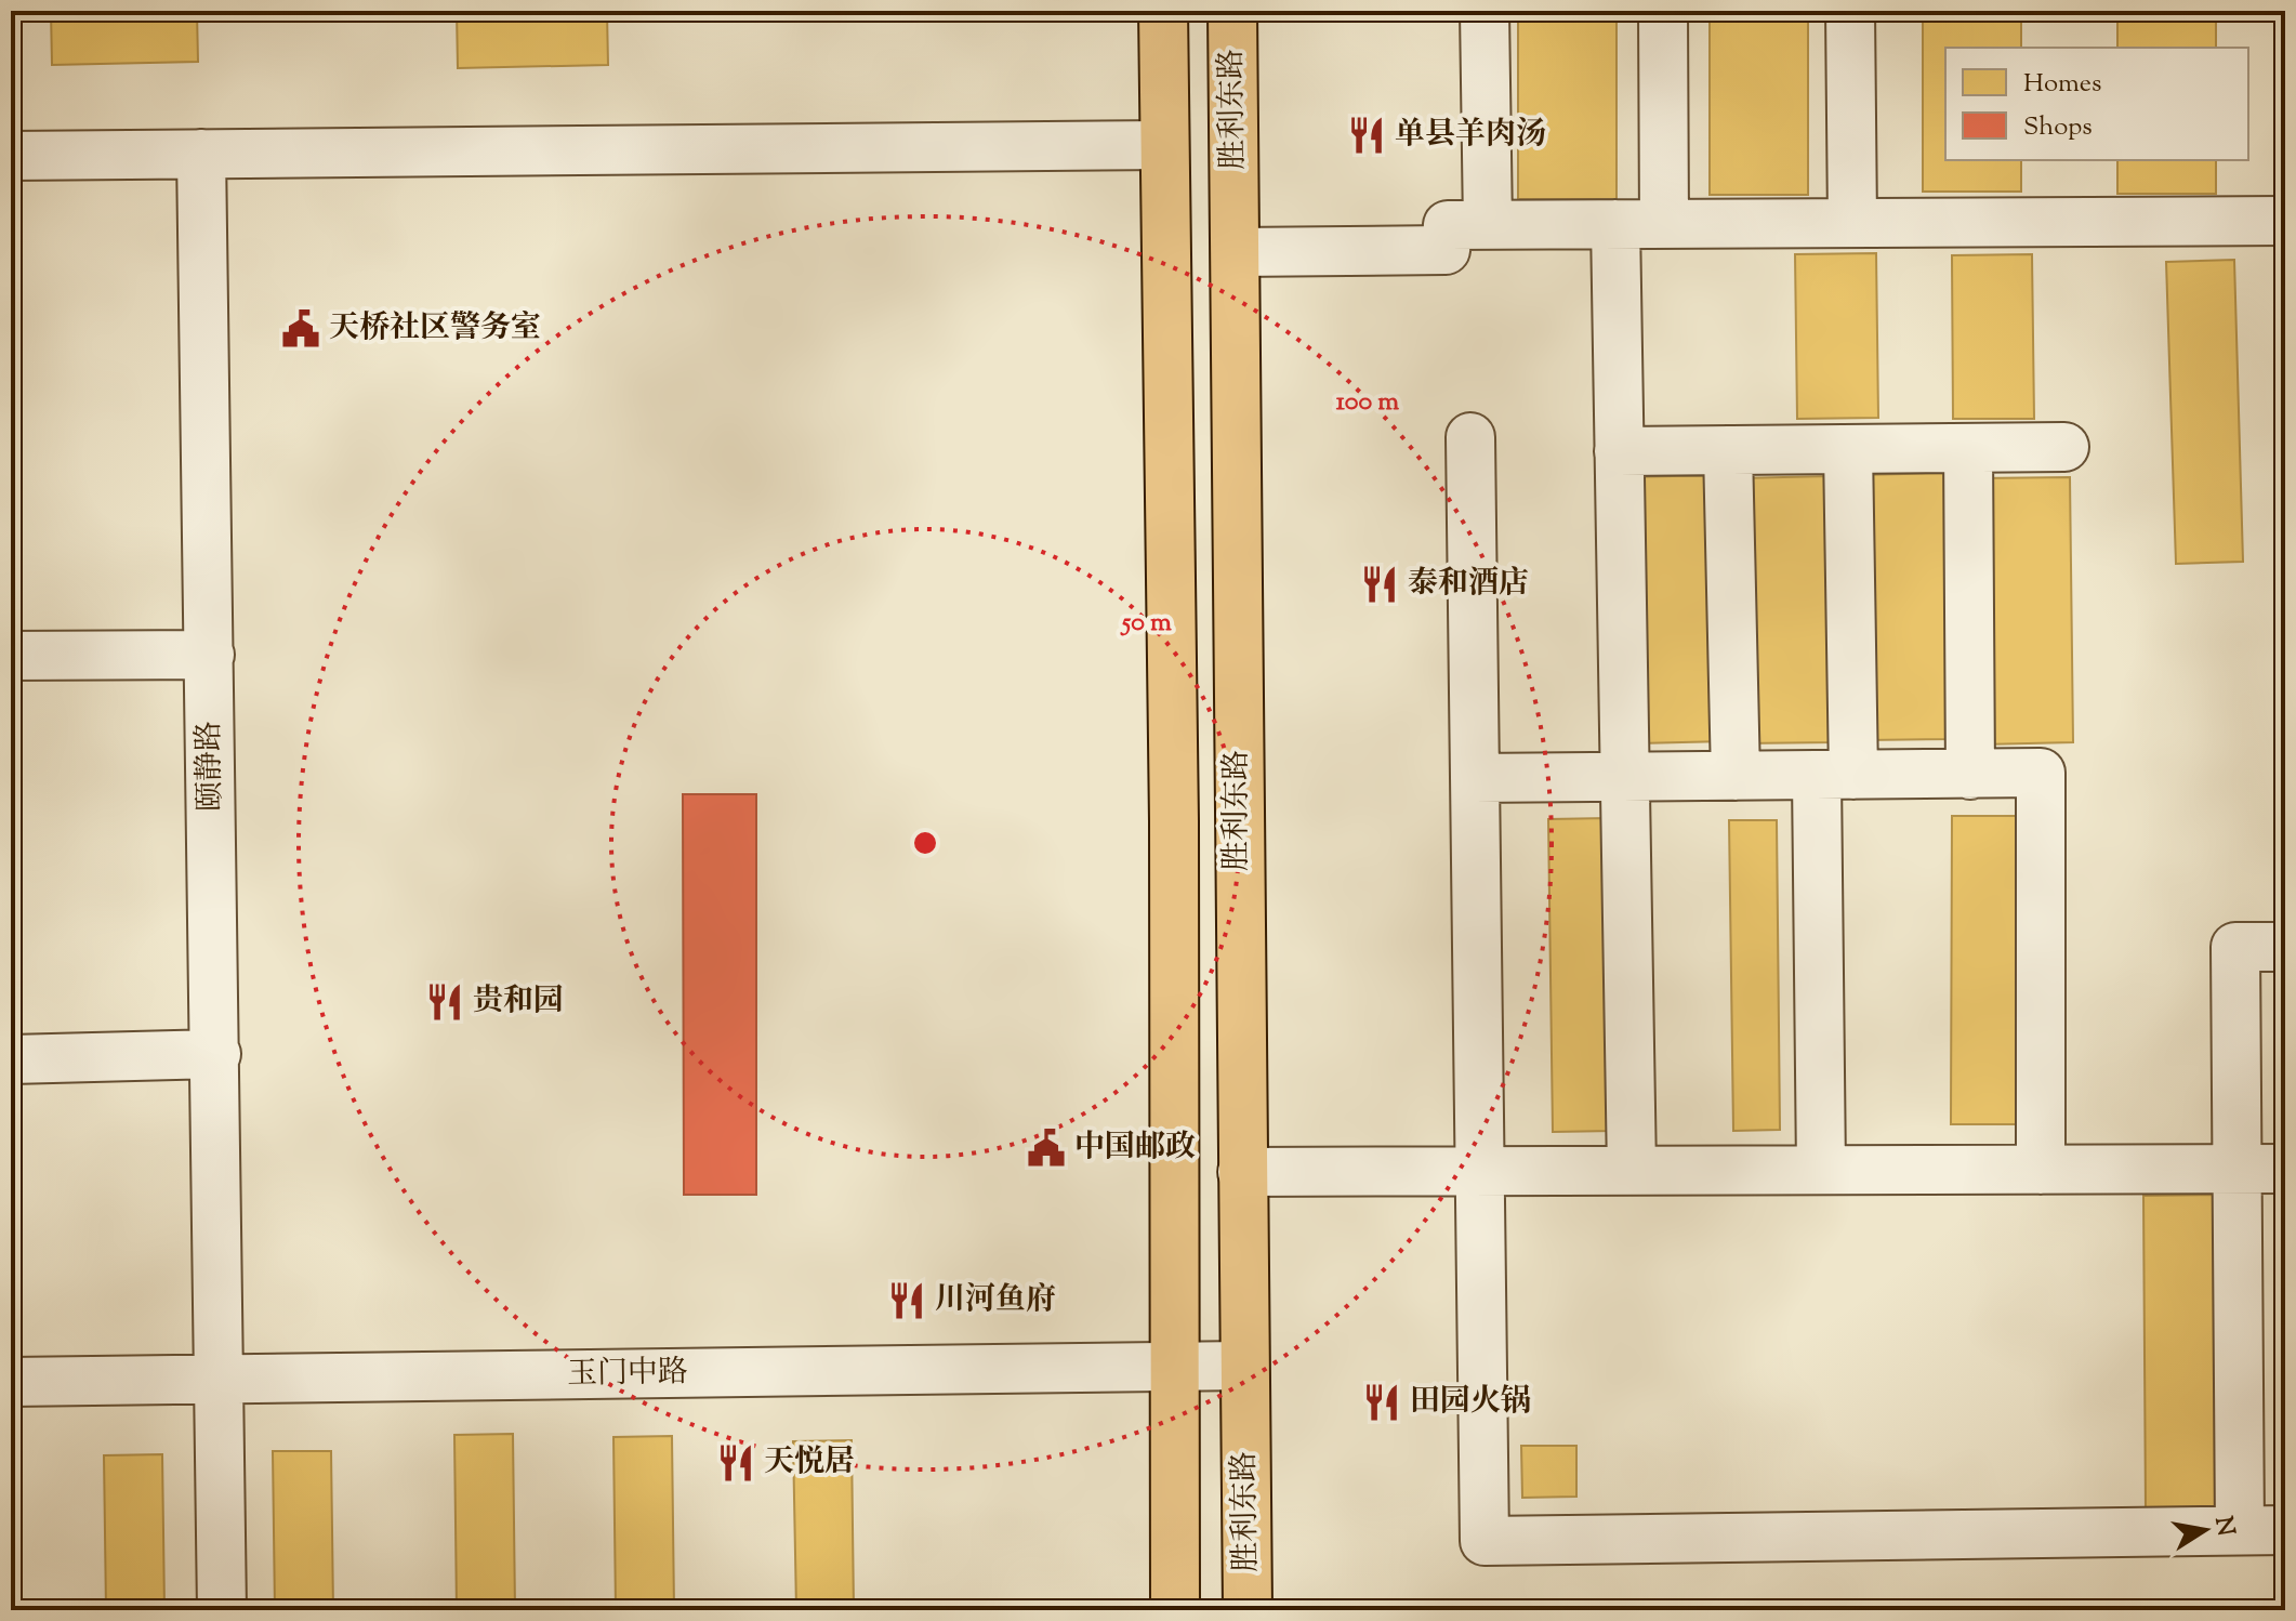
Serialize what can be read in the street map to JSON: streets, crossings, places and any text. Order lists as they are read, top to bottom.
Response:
{
  "streets": {
    "main road": ["胜利东路"],
    "street": ["颐静路", "玉门中路"]
  },
  "crossings": [
    ["胜利东路", "玉门中路"],
    ["颐静路", "玉门中路"]
  ],
  "places": {
    "restaurant": [
      "单县羊肉汤",
      "泰和酒店",
      "贵和园",
      "川河鱼府",
      "田园火锅",
      "天悦居"
    ],
    "public building": ["天桥社区警务室", "中国邮政"]
  },
  "legend": ["Homes", "Shops"],
  "north": "right",
  "rings": ["100 m", "50 m"]
}
